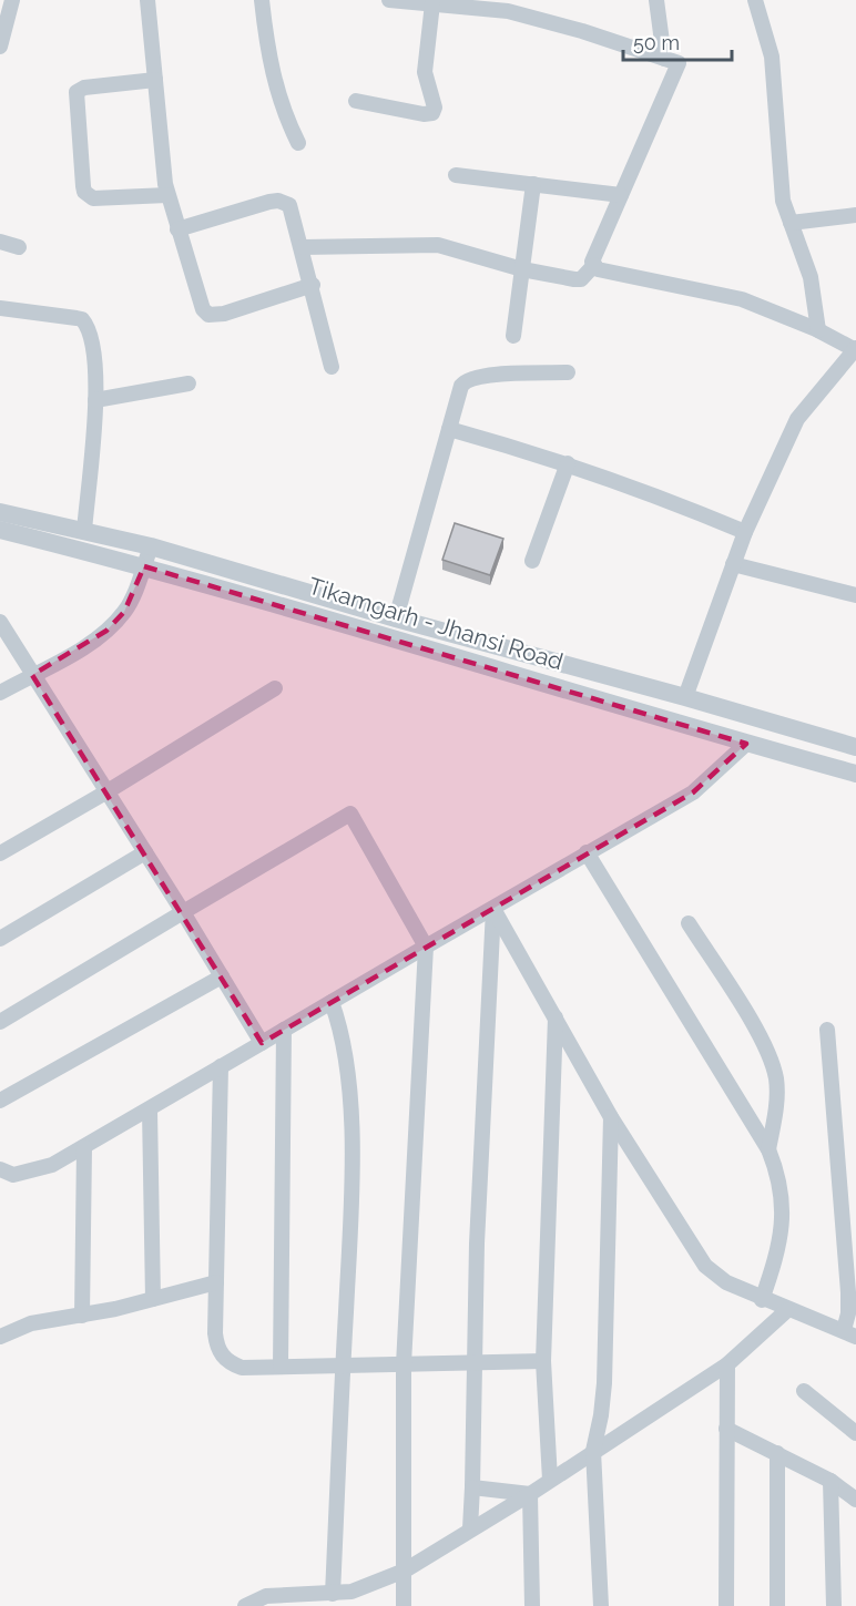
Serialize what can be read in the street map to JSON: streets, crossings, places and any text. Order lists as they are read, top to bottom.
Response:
{
  "streets": {
    "street": ["Tikamgarh - Jhansi Road"]
  },
  "scale_bar": "50 m"
}
